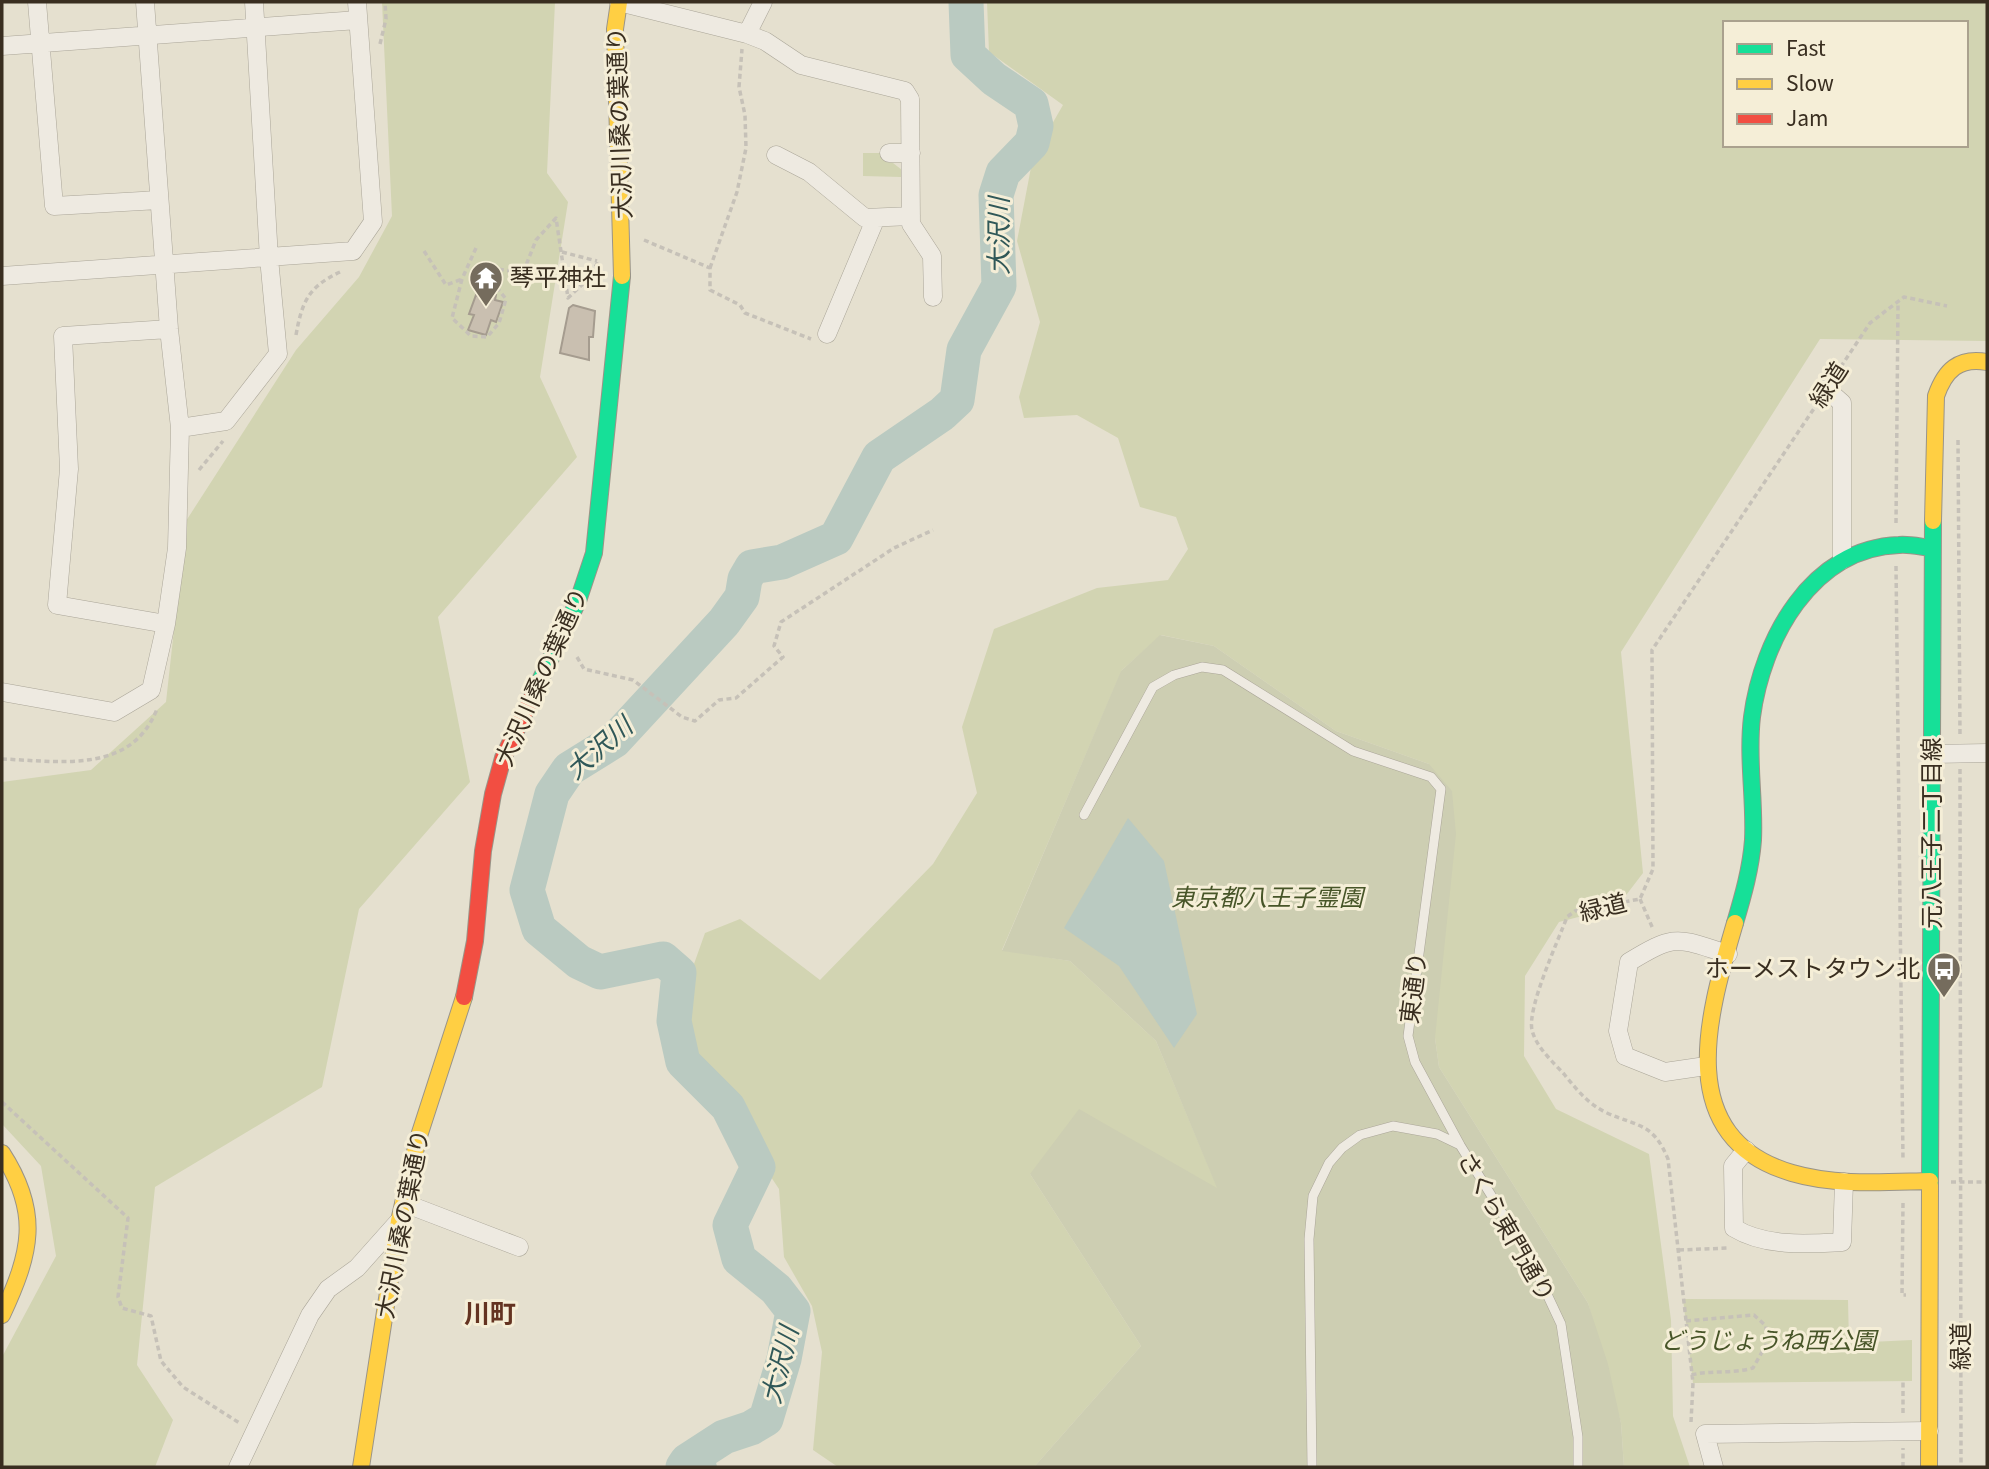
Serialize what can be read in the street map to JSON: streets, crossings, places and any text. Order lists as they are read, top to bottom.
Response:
{
  "streets": {
    "street": ["大沢川桑の葉通り", "元八王子二丁目線"],
    "lane": ["東通り", "さくら東門通り"],
    "path": ["緑道"]
  },
  "crossings": [
    ["東通り", "さくら東門通り"]
  ],
  "districts": ["川町"],
  "water": ["大沢川"],
  "parks": ["東京都八王子霊園", "どうじょうね西公園"],
  "places": {
    "temple": ["琴平神社"],
    "bus stop": ["ホーメストタウン北"]
  },
  "legend": ["Fast", "Slow", "Jam"]
}
